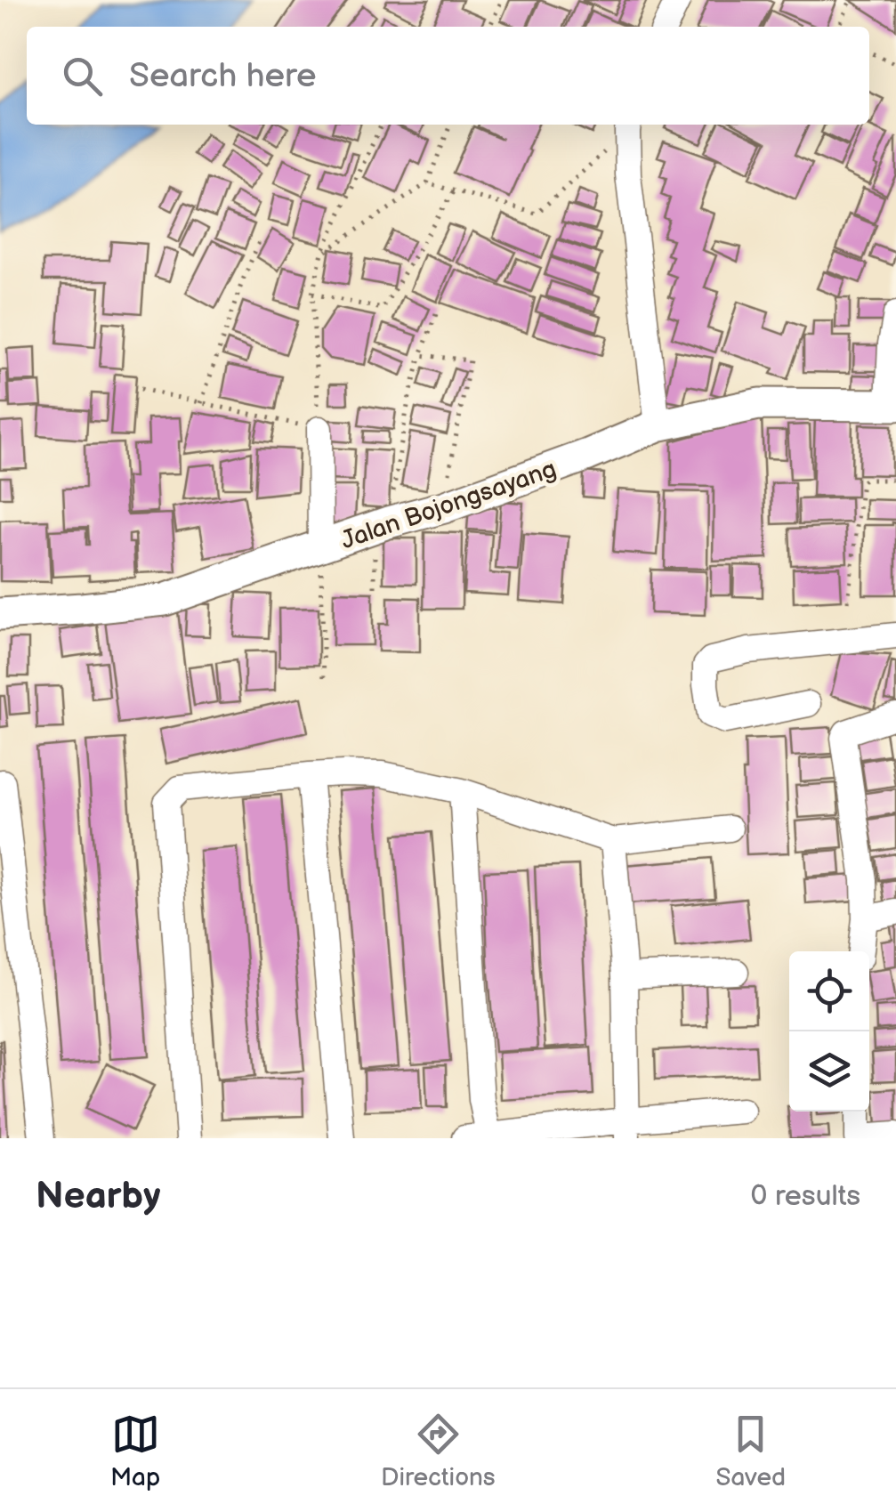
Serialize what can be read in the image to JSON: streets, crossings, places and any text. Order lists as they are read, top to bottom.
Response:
{
  "streets": {
    "street": ["Jalan Bojongsayang"]
  },
  "page": {
    "search": "Search here",
    "heading": ["Nearby", "0 results"],
    "nav": ["Map", "Directions", "Saved"]
  }
}
